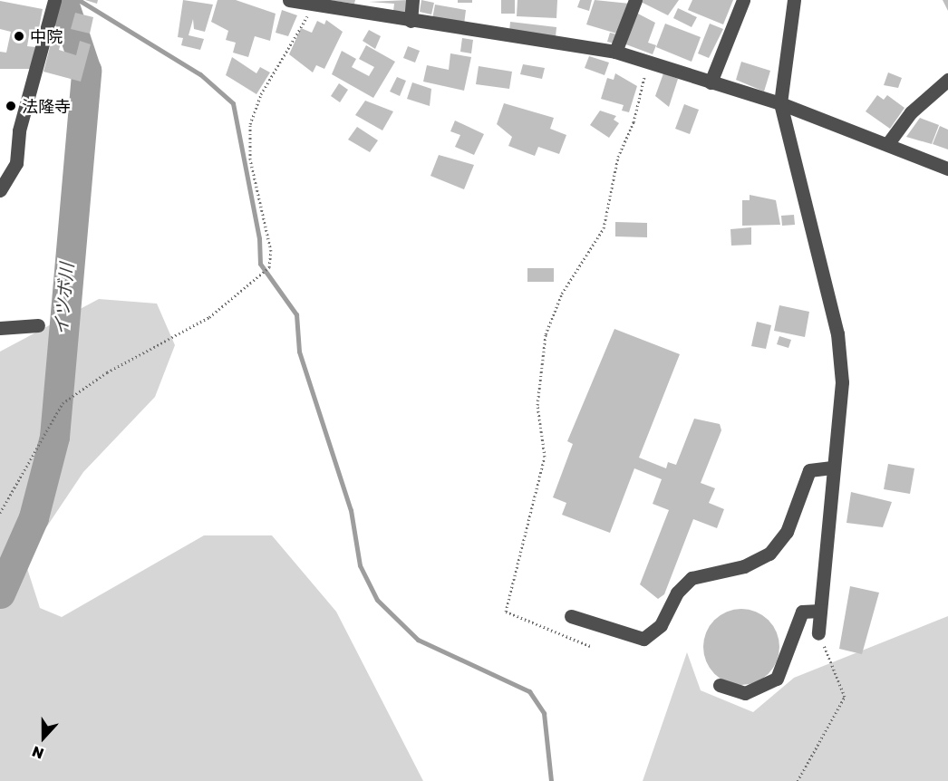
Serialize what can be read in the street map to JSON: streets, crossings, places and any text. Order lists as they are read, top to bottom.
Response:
{
  "water": ["イツボ川"],
  "places": ["中院", "法隆寺"],
  "north": "bottom"
}
